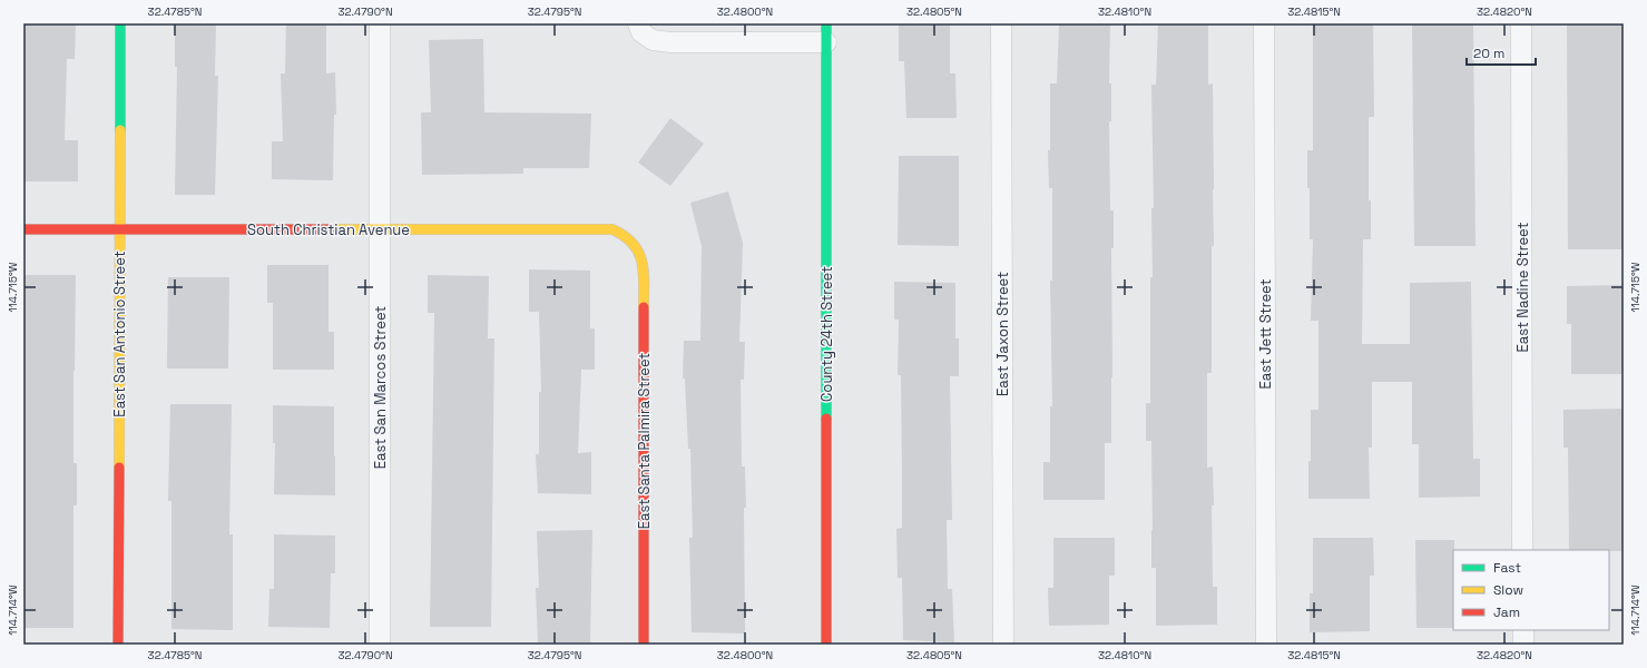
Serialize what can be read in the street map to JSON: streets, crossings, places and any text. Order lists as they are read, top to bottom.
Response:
{
  "streets": {
    "street": [
      "South Christian Avenue",
      "East Nadine Street",
      "East San Antonio Street",
      "County 24th Street",
      "East Jaxon Street",
      "East Jett Street",
      "East San Marcos Street",
      "East Santa Palmira Street"
    ]
  },
  "crossings": [
    ["South Christian Avenue", "East San Antonio Street"],
    ["South Christian Avenue", "East San Marcos Street"],
    ["South Christian Avenue", "East Santa Palmira Street"]
  ],
  "legend": ["Fast", "Slow", "Jam"],
  "scale_bar": "20 m",
  "coordinates": [
    "32.4785°N",
    "32.4790°N",
    "32.4795°N",
    "32.4800°N",
    "32.4805°N",
    "32.4810°N",
    "32.4815°N",
    "32.4820°N",
    "114.715°W",
    "114.714°W"
  ]
}
